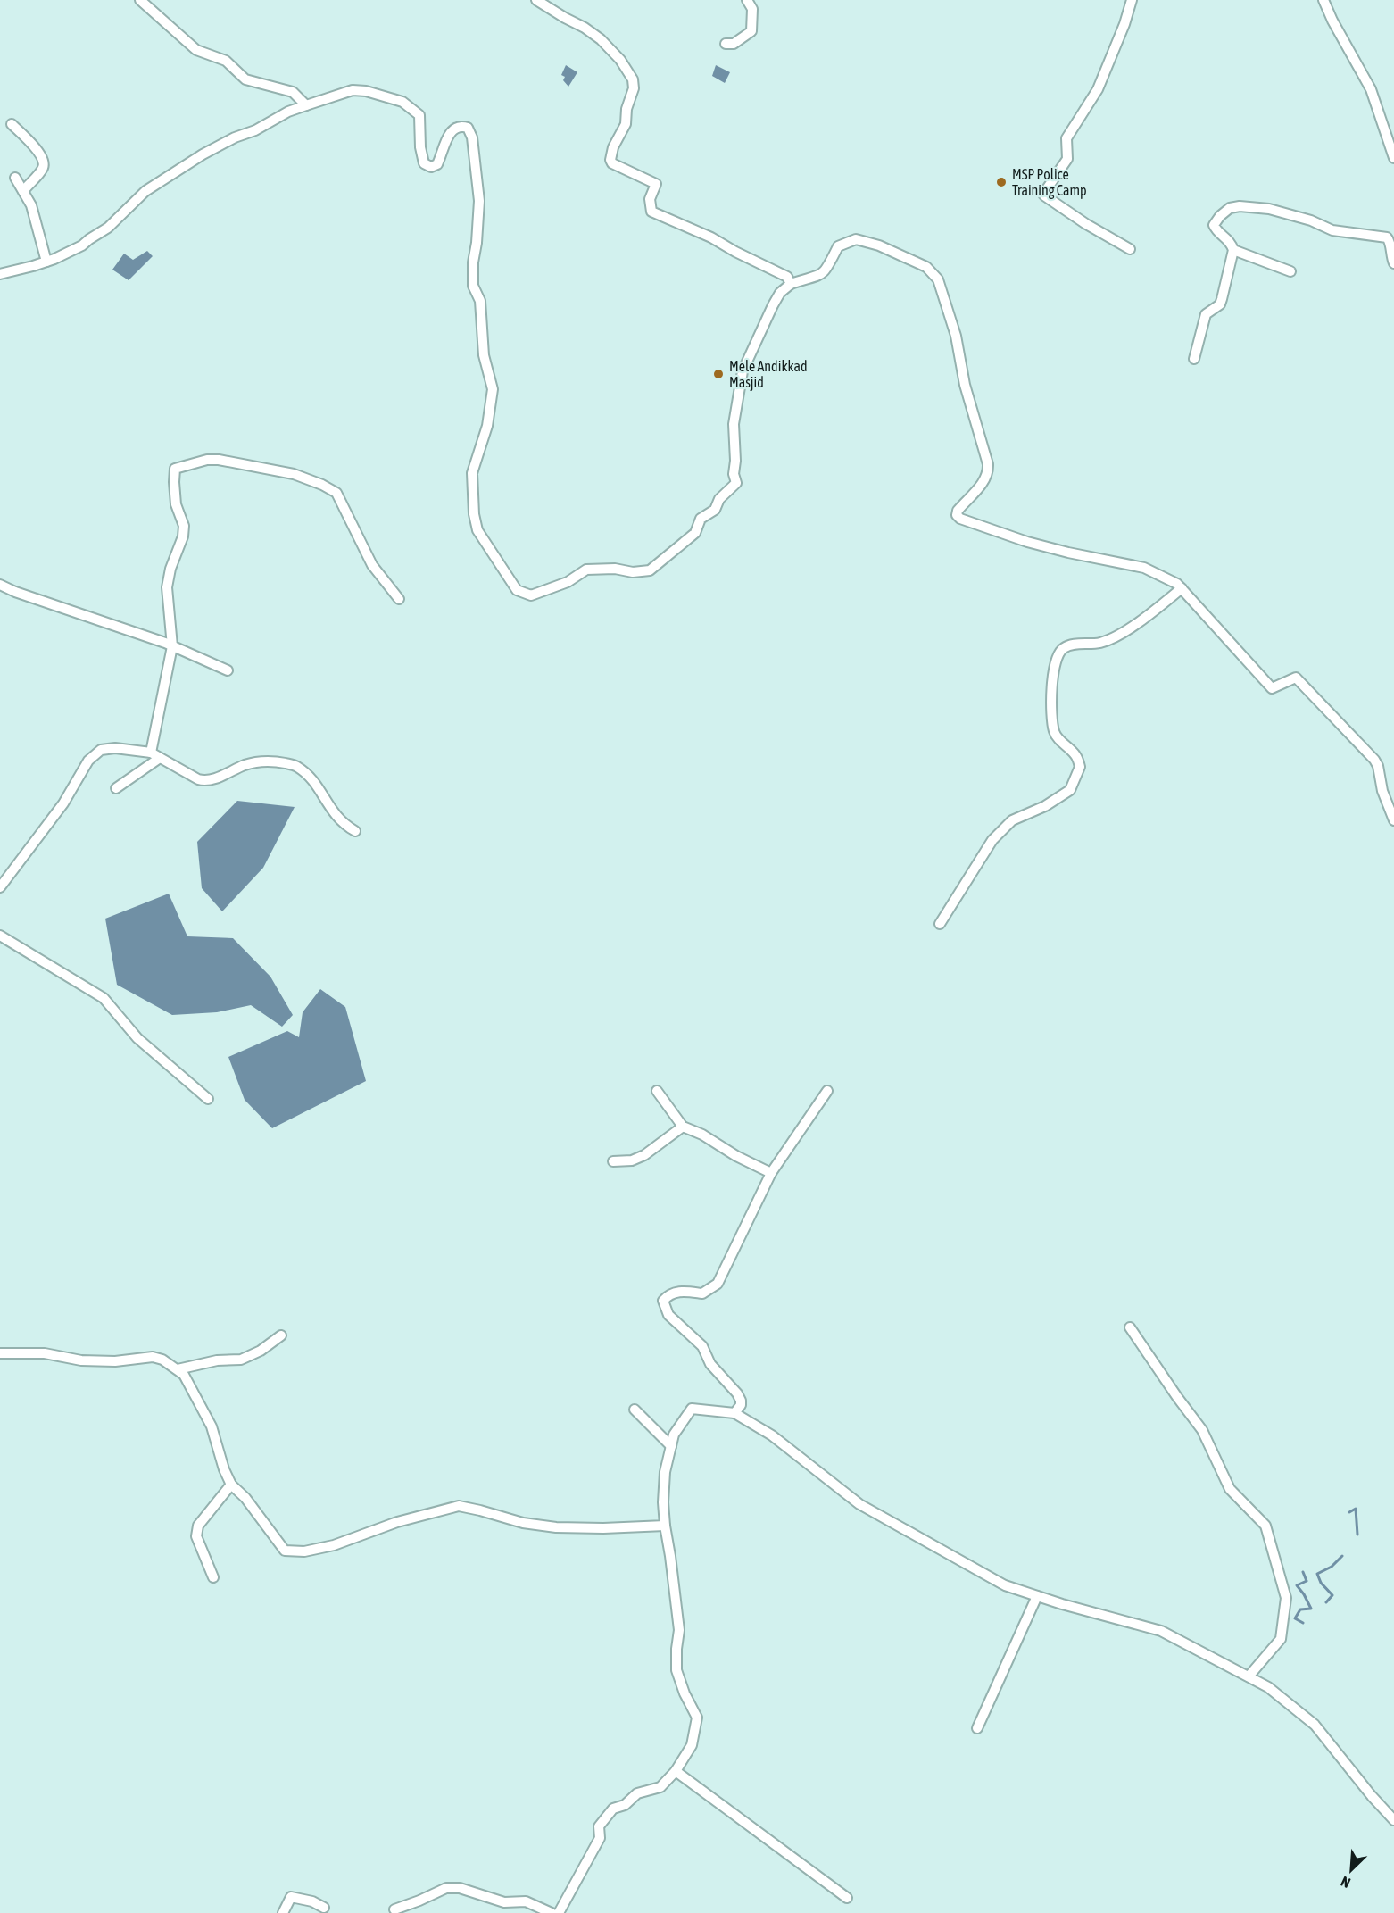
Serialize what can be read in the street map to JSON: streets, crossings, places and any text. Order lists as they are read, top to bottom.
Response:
{
  "places": ["MSP Police Training Camp", "Mele Andikkad Masjid"],
  "north": "bottom left"
}
